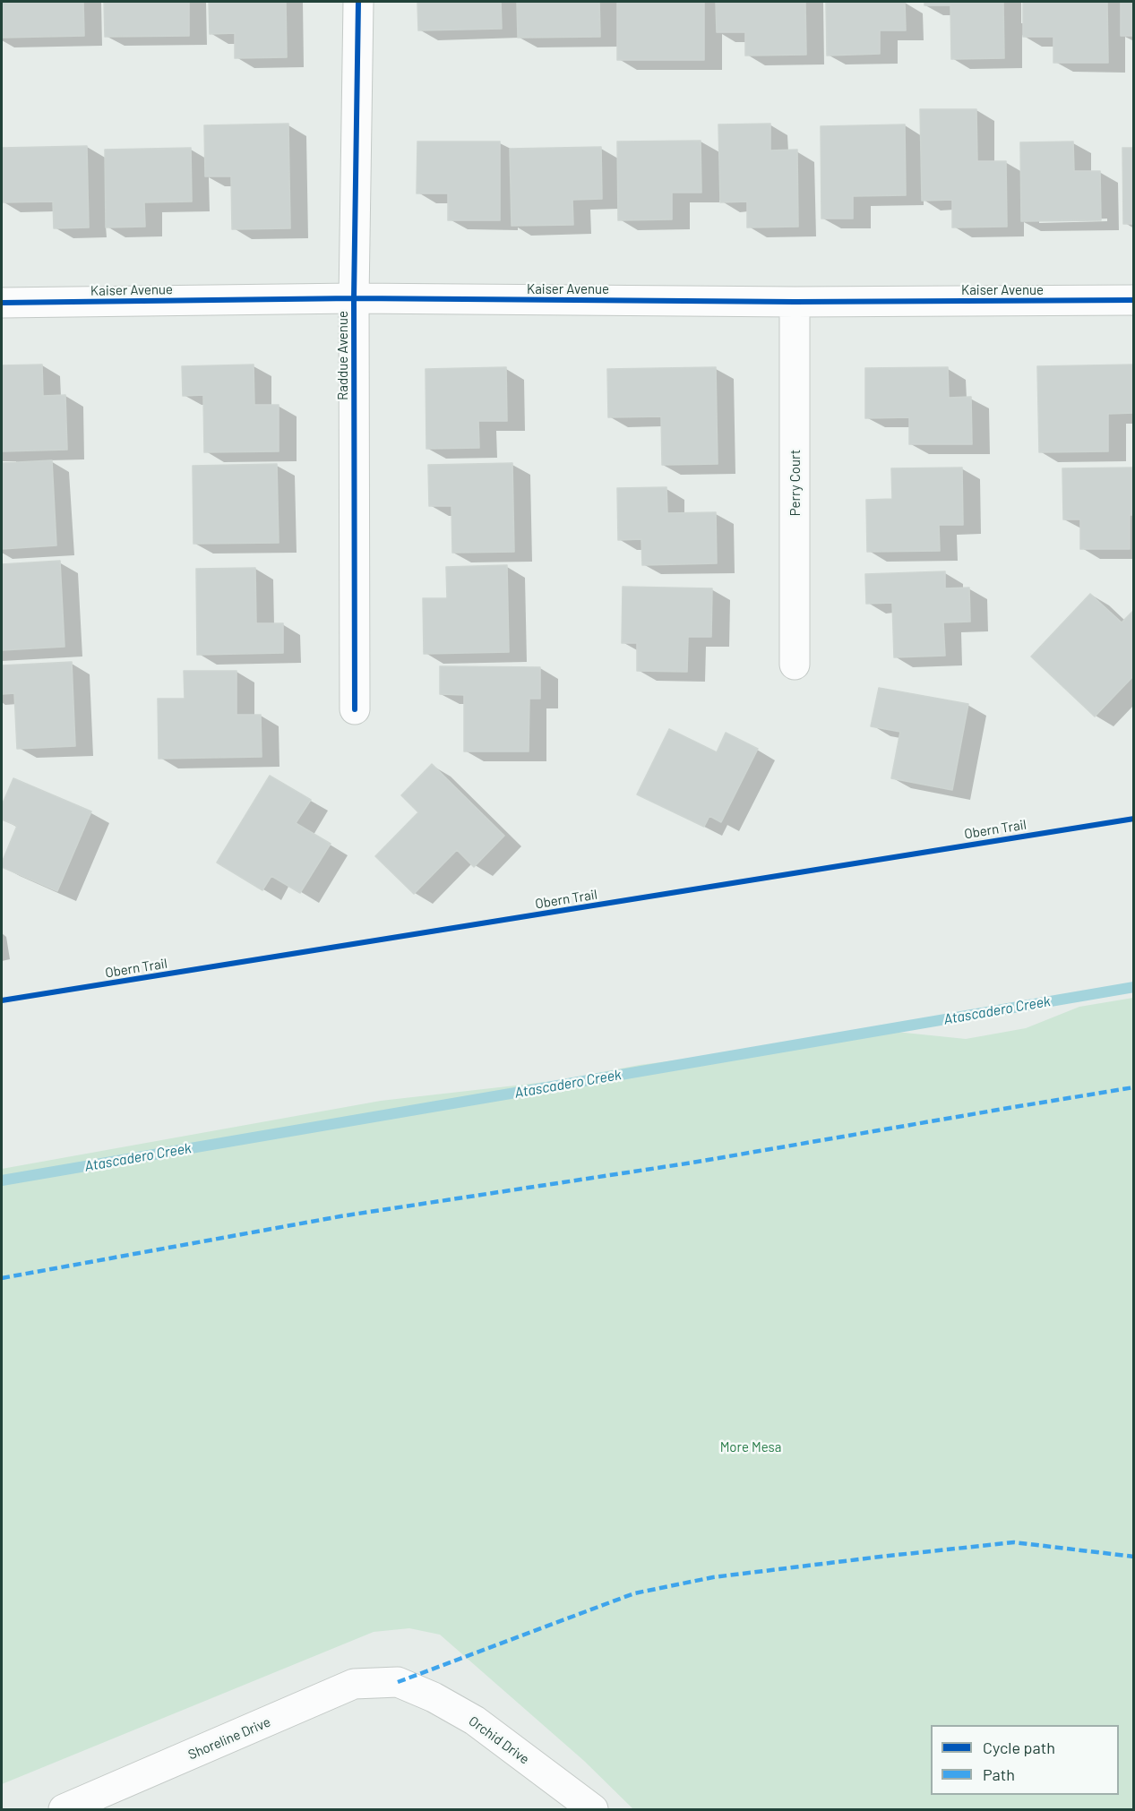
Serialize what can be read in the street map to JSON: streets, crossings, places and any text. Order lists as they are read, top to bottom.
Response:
{
  "streets": {
    "street": [
      "Kaiser Avenue",
      "Raddue Avenue",
      "Perry Court",
      "Shoreline Drive",
      "Orchid Drive"
    ],
    "cycle path": ["Obern Trail"]
  },
  "crossings": [
    ["Kaiser Avenue", "Raddue Avenue"],
    ["Kaiser Avenue", "Perry Court"],
    ["Shoreline Drive", "Orchid Drive"]
  ],
  "water": ["Atascadero Creek"],
  "parks": ["More Mesa"],
  "legend": ["Cycle path", "Path"]
}
